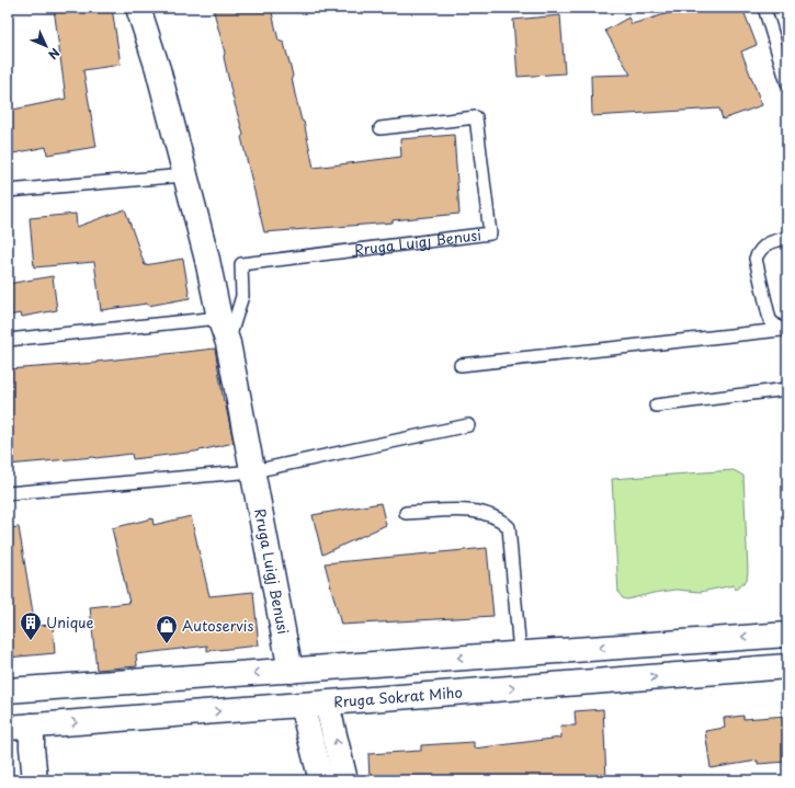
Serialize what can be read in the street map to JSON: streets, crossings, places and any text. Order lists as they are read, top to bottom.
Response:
{
  "streets": {
    "main road": ["Rruga Luigj Benusi", "Rruga Sokrat Miho"]
  },
  "crossings": [
    ["Rruga Luigj Benusi", "Rruga Sokrat Miho"]
  ],
  "places": {
    "building": ["Unique"],
    "shop": ["Autoservis"]
  },
  "north": "bottom right"
}
